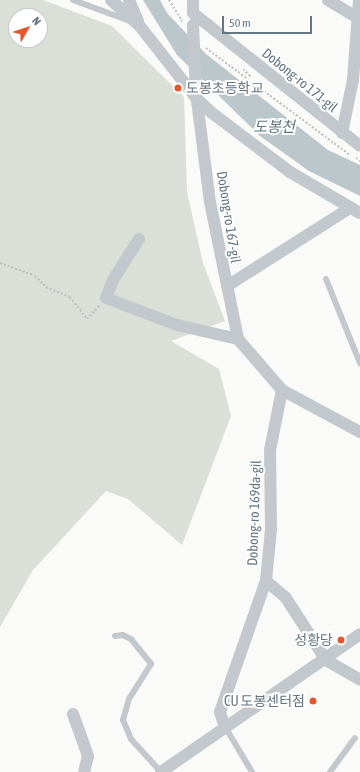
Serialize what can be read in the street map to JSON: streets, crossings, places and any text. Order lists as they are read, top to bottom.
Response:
{
  "streets": {
    "street": ["Dobong-ro 171-gil", "Dobong-ro 167-gil", "Dobong-ro 169da-gil"]
  },
  "crossings": [
    ["Dobong-ro 171-gil", "Dobong-ro 167-gil"],
    ["Dobong-ro 167-gil", "Dobong-ro 169da-gil"]
  ],
  "water": ["도봉천"],
  "places": ["도봉초등학교", "성황당", "CU 도봉센터점"],
  "scale_bar": "50 m",
  "north": "top right"
}
